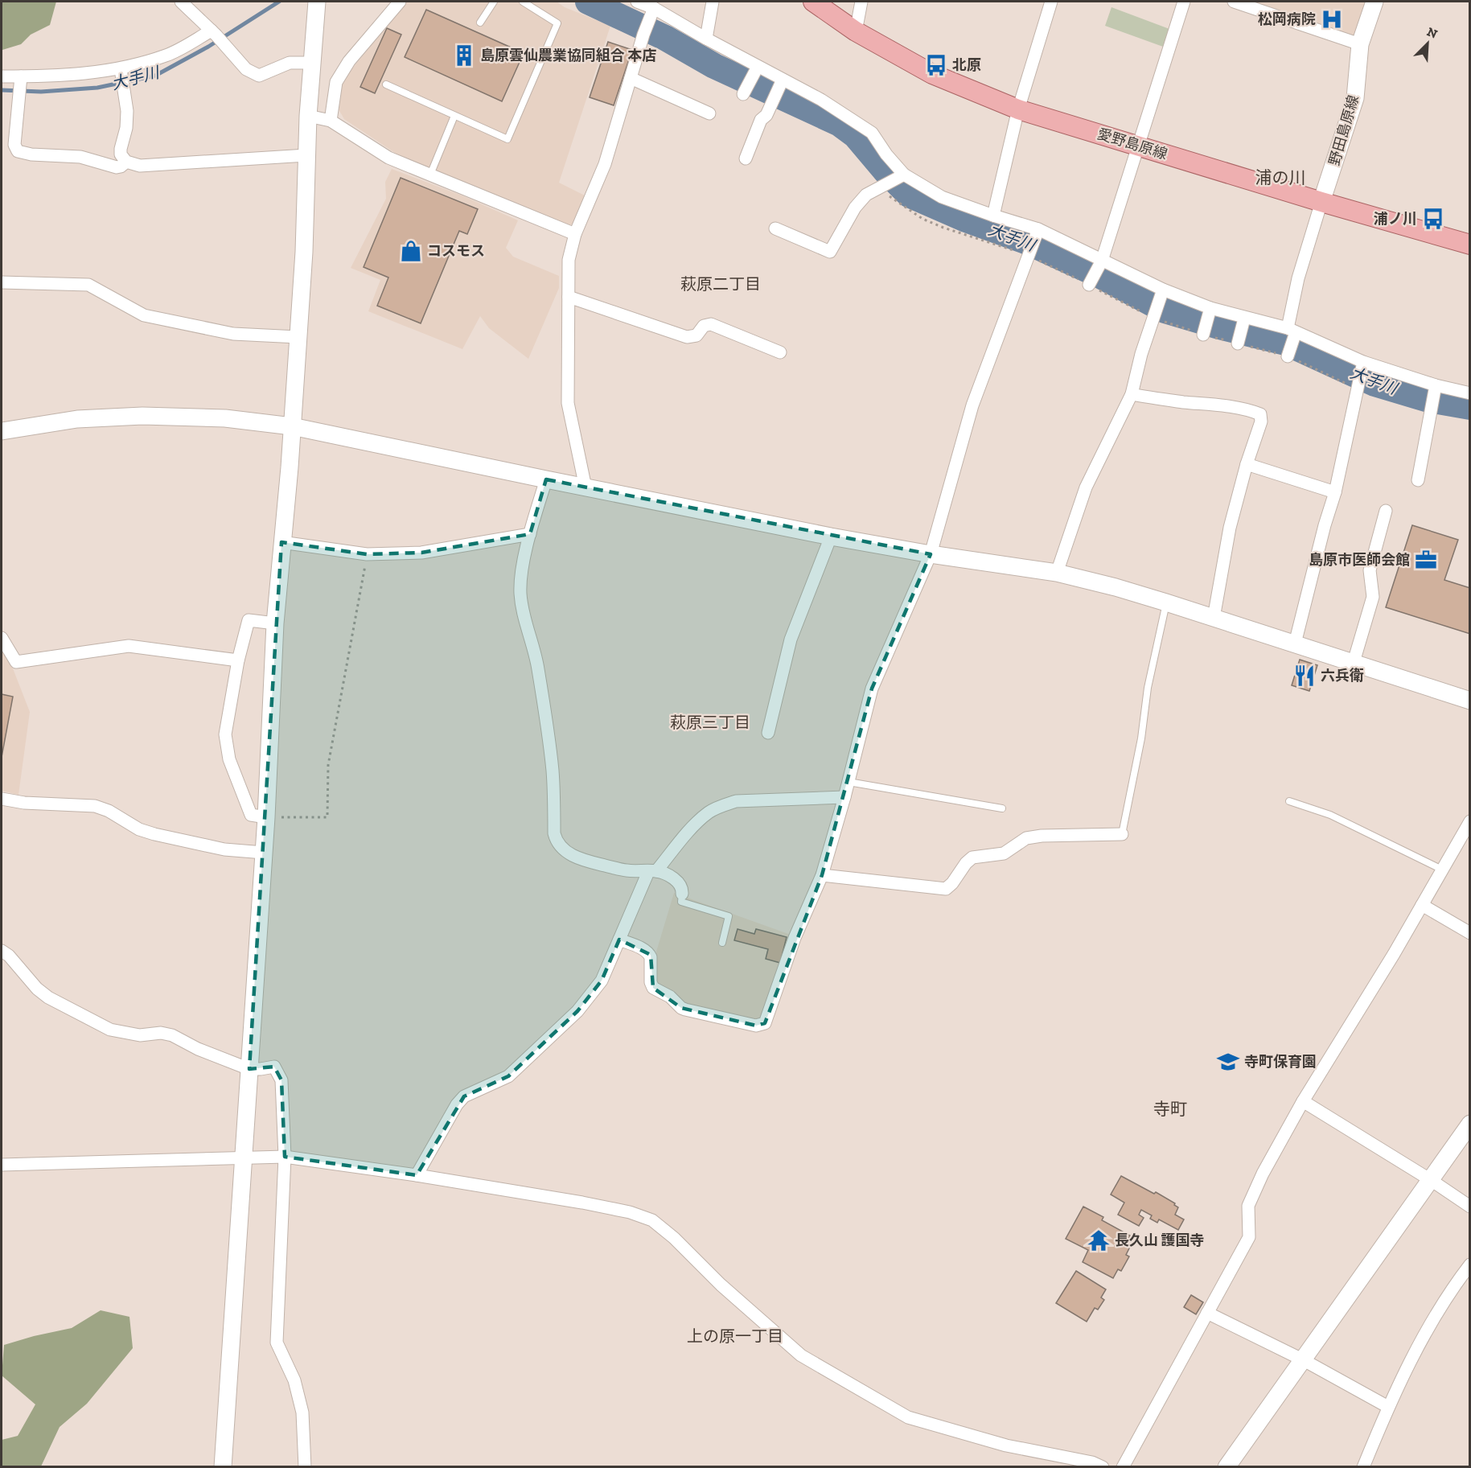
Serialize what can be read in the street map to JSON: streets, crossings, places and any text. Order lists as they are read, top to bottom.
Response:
{
  "streets": {
    "main road": ["愛野島原線"],
    "street": ["野田島原線"]
  },
  "crossings": [
    ["野田島原線", "愛野島原線"]
  ],
  "districts": [
    "浦の川",
    "萩原二丁目",
    "萩原三丁目",
    "寺町",
    "上の原一丁目"
  ],
  "water": ["大手川"],
  "places": {
    "hospital": ["松岡病院"],
    "building": ["島原雲仙農業協同組合 本店"],
    "bus stop": ["北原", "浦ノ川"],
    "shop": ["コスモス"],
    "office": ["島原市医師会館"],
    "restaurant": ["六兵衛"],
    "school or university": ["寺町保育園"],
    "temple": ["長久山 護国寺"]
  },
  "north": "top right"
}
